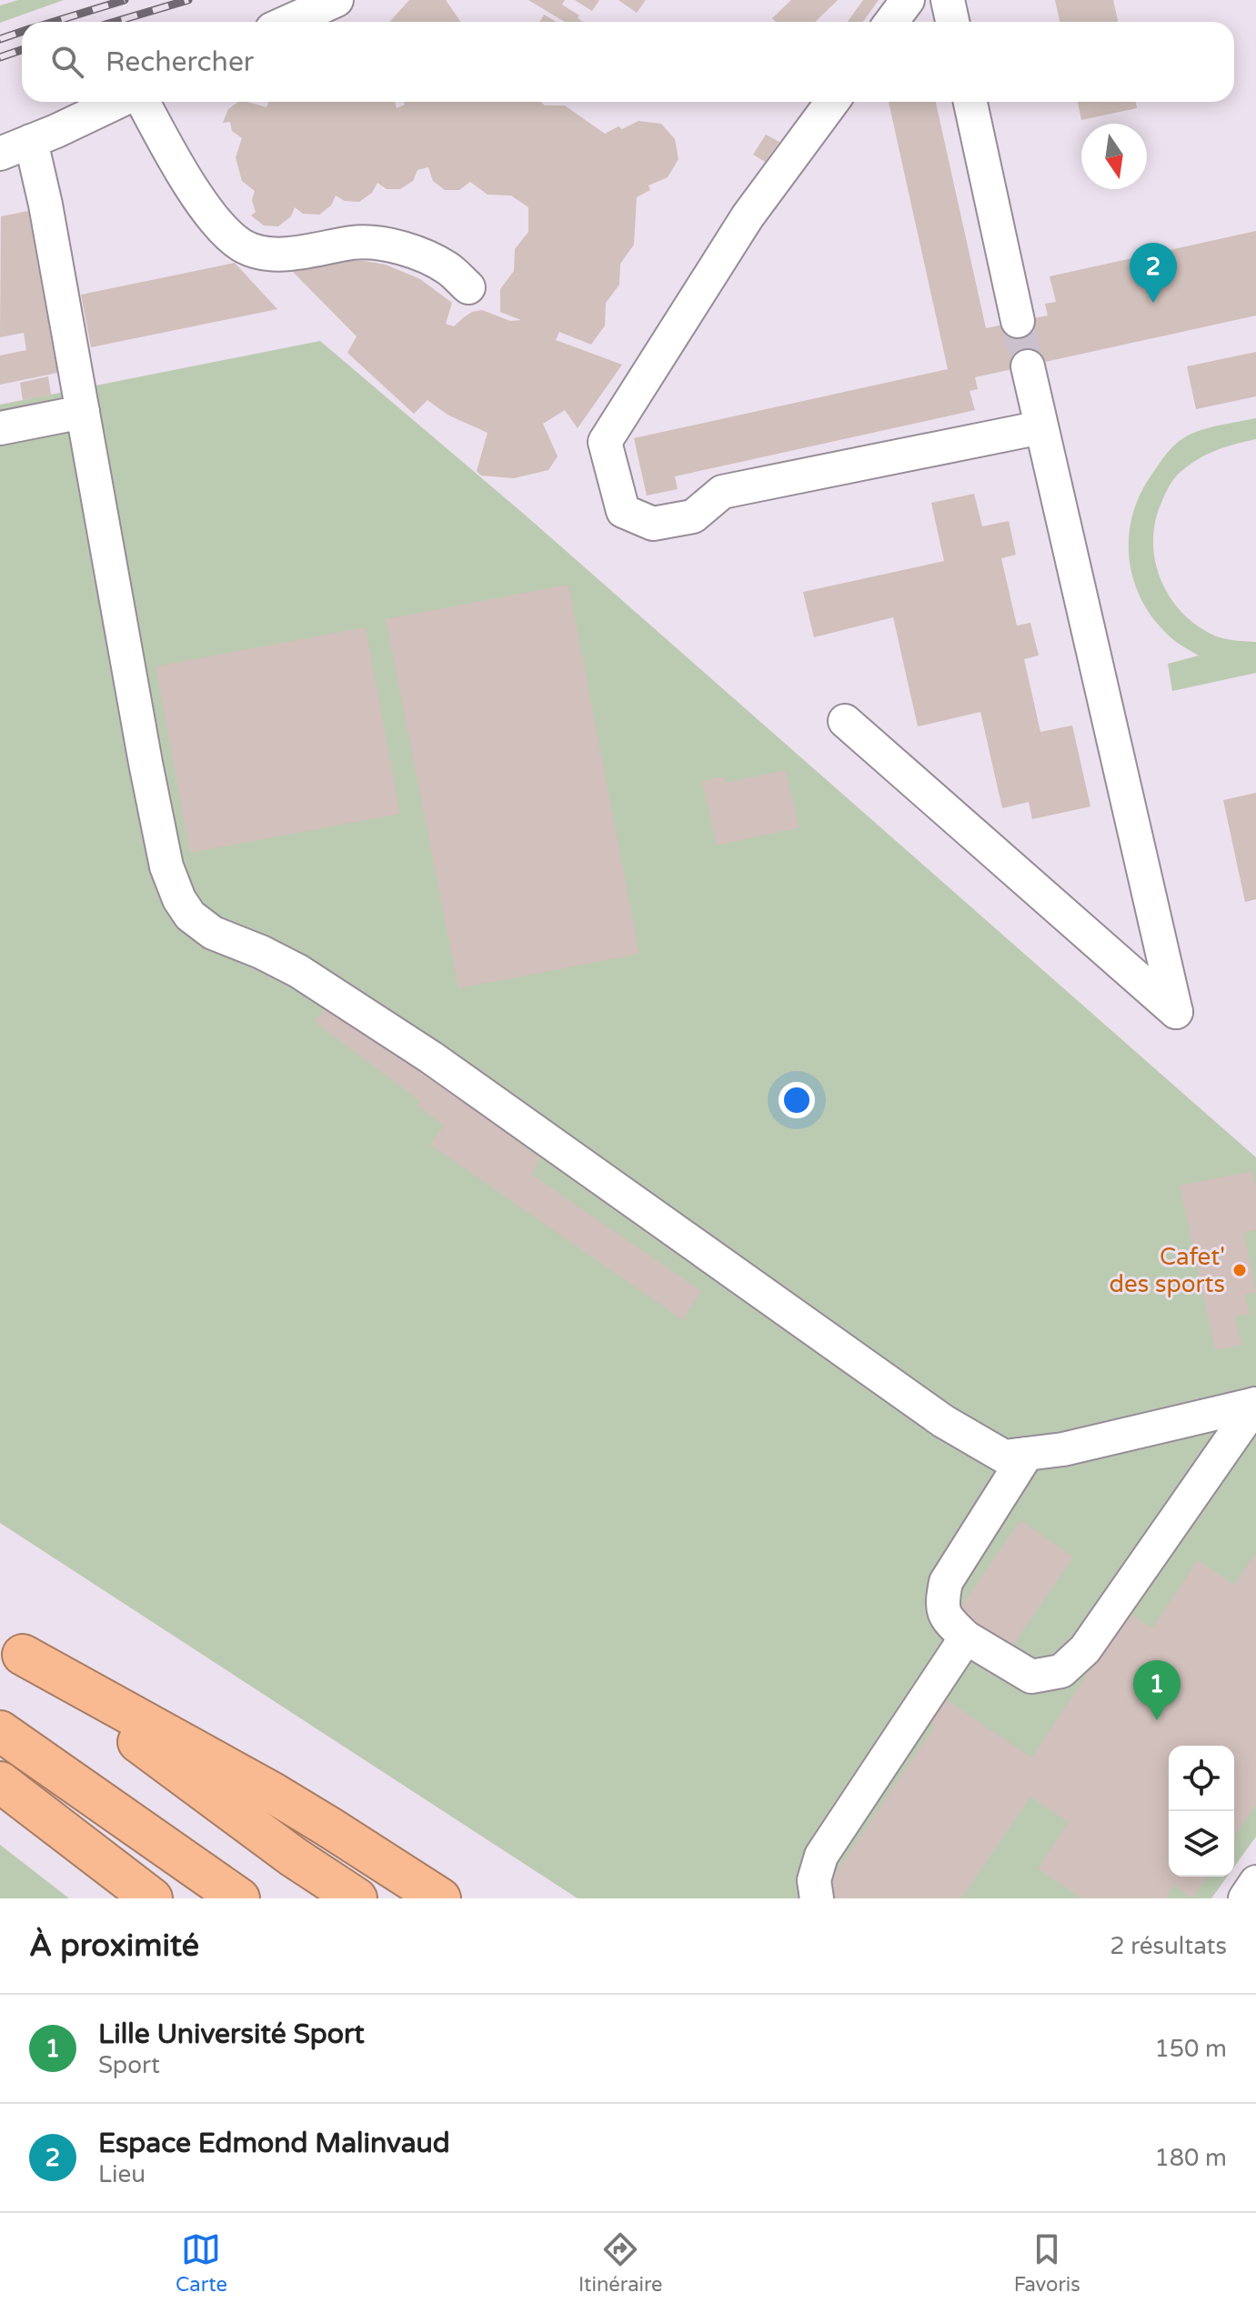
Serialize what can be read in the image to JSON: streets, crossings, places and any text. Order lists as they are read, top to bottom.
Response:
{
  "places": ["Cafet' des sports"],
  "north": "bottom",
  "page": {
    "search": "Rechercher",
    "pins": ["2", "1"],
    "heading": ["À proximité", "2 résultats"],
    "list": [
      {
        "mark": "1",
        "name": "Lille Université Sport",
        "note": "Sport",
        "value": "150 m"
      },
      {
        "mark": "2",
        "name": "Espace Edmond Malinvaud",
        "note": "Lieu",
        "value": "180 m"
      }
    ],
    "nav": ["Carte", "Itinéraire", "Favoris"]
  }
}
